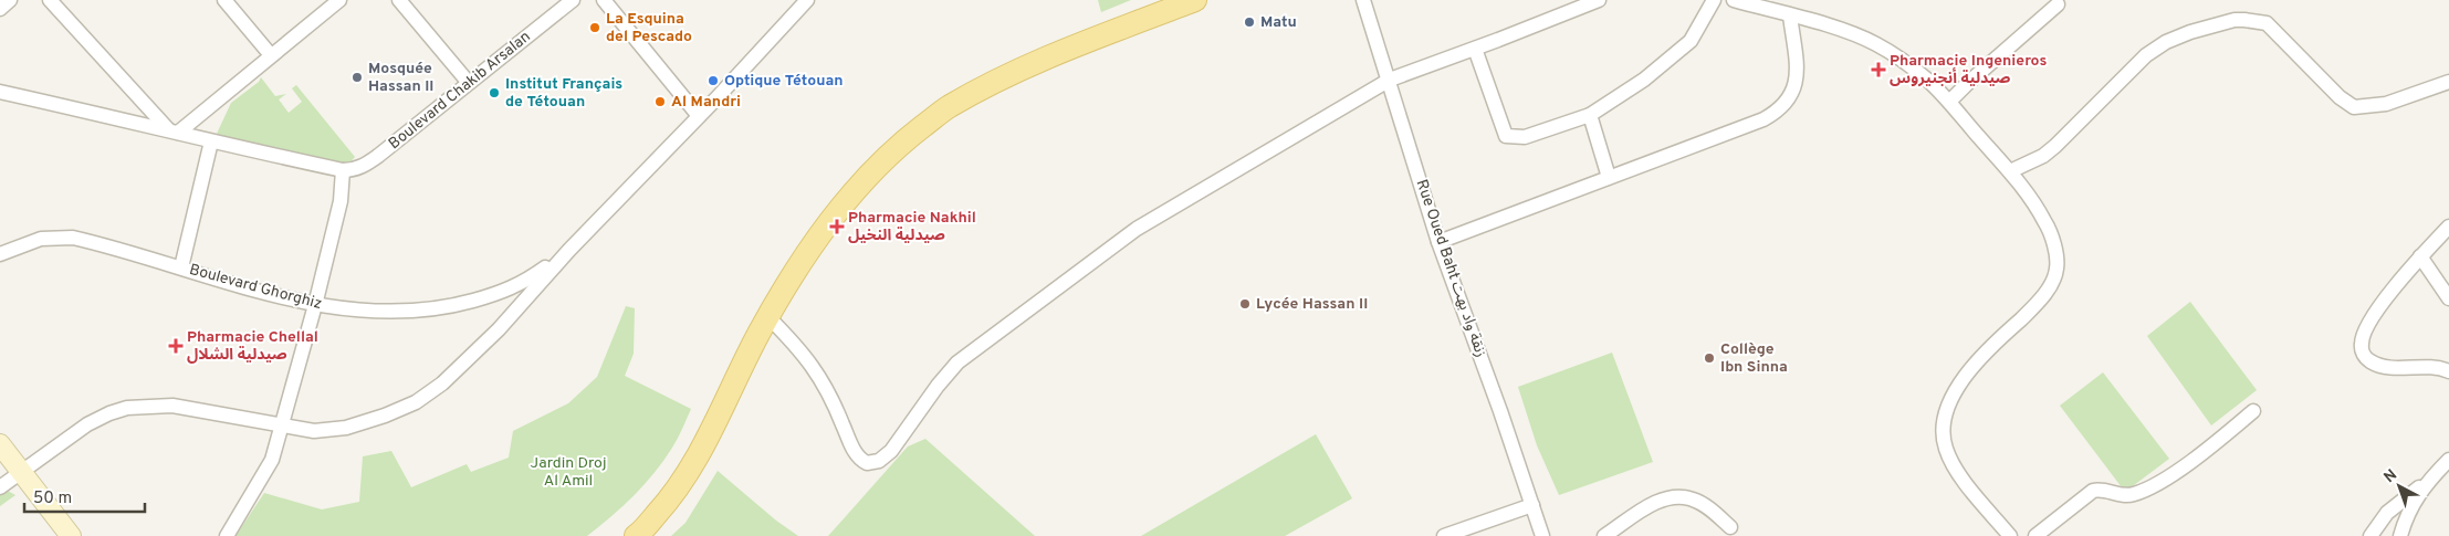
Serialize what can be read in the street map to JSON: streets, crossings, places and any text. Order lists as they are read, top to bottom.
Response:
{
  "streets": {
    "street": ["Boulevard Chakib Arsalan", "Rue Oued Baht زنقة واد بهت", "Boulevard Ghorghiz"]
  },
  "parks": ["Jardin Droj Al Amil"],
  "places": {
    "other": [
      "Matu",
      "La Esquina del Pescado",
      "Mosquée Hassan II",
      "Optique Tétouan",
      "Institut Français de Tétouan",
      "Al Mandri",
      "Lycée Hassan II",
      "Collège Ibn Sinna"
    ],
    "health": ["Pharmacie Ingenieros صيدلية أنجنيروس", "Pharmacie Nakhil صيدلية النخيل", "Pharmacie Chellal صيدلية الشلال"]
  },
  "scale_bar": "50 m",
  "north": "top left"
}
